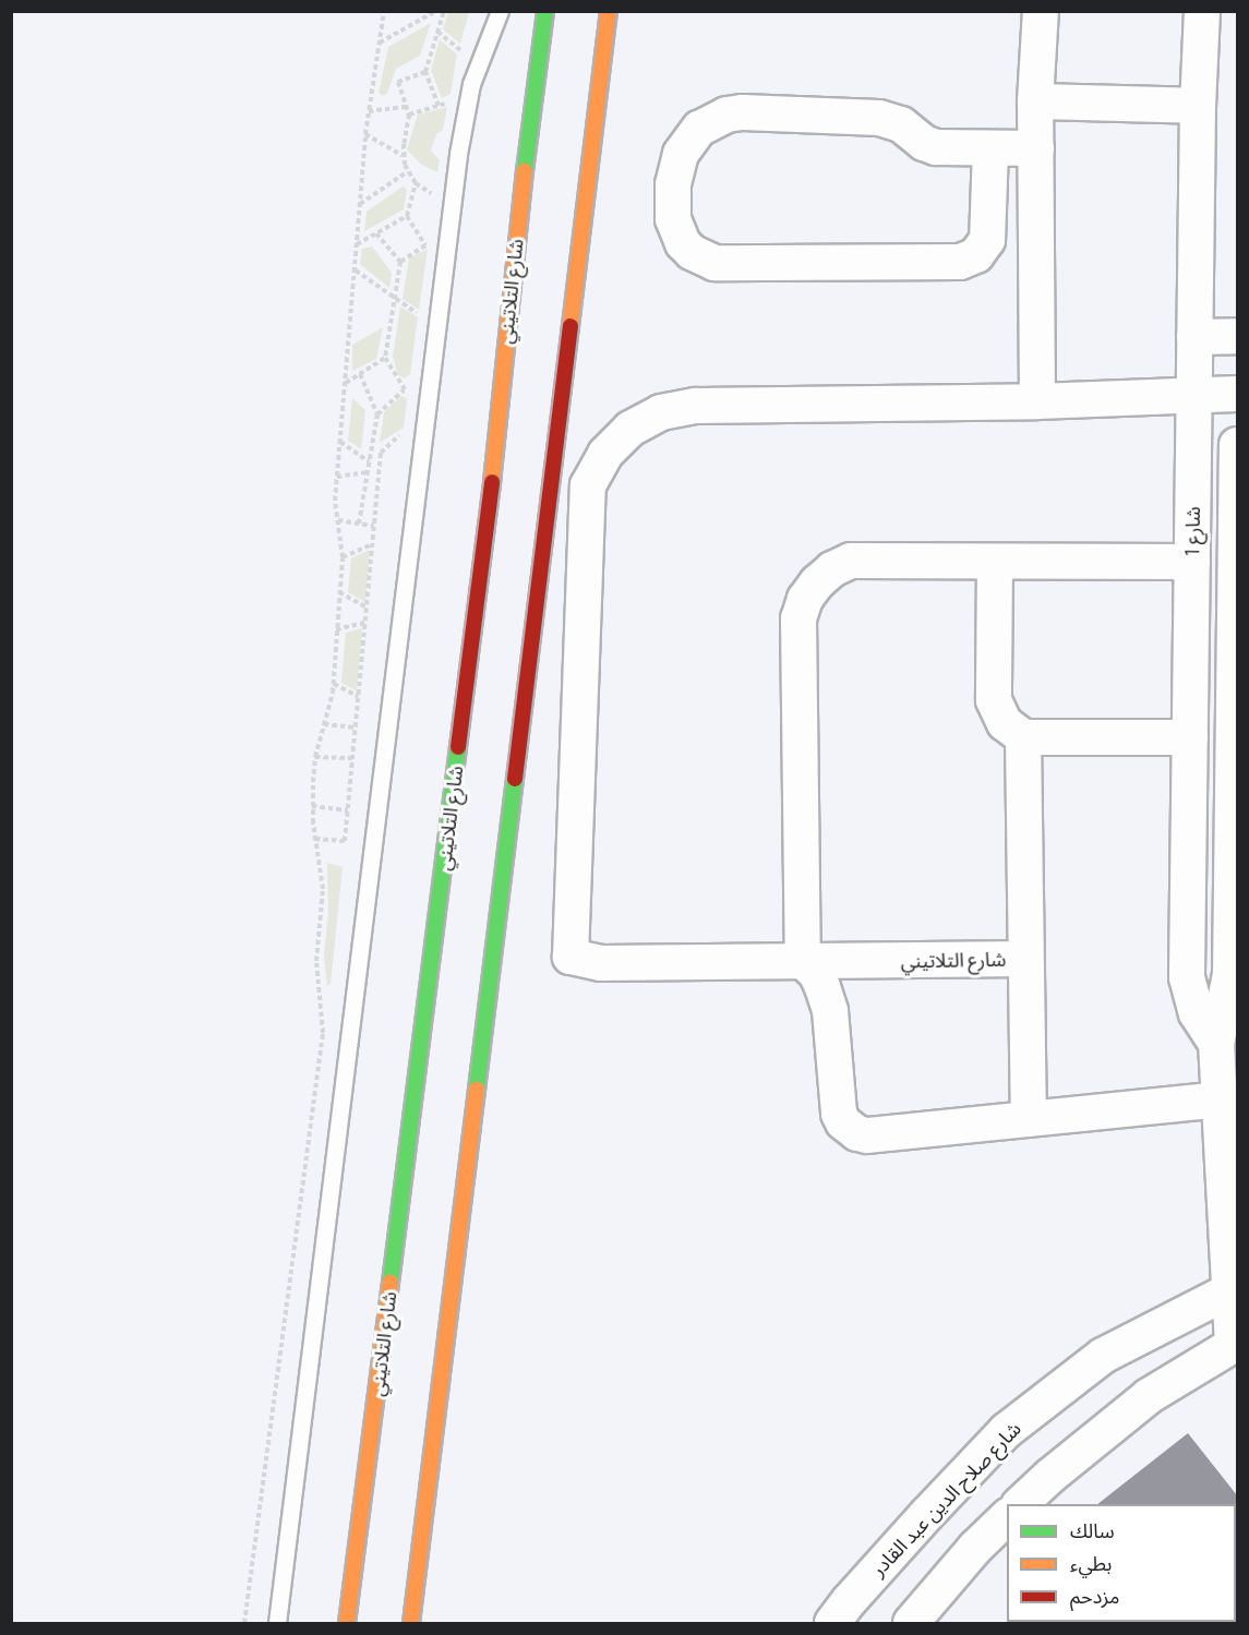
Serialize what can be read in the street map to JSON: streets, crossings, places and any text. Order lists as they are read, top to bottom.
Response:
{
  "streets": {
    "main road": ["شارع التلاتيني"],
    "street": ["شارع 1", "شارع صلاح الدين عبد القادر"]
  },
  "crossings": [
    ["شارع 1", "شارع صلاح الدين عبد القادر"]
  ],
  "legend": ["سالك", "بطيء", "مزدحم"]
}
